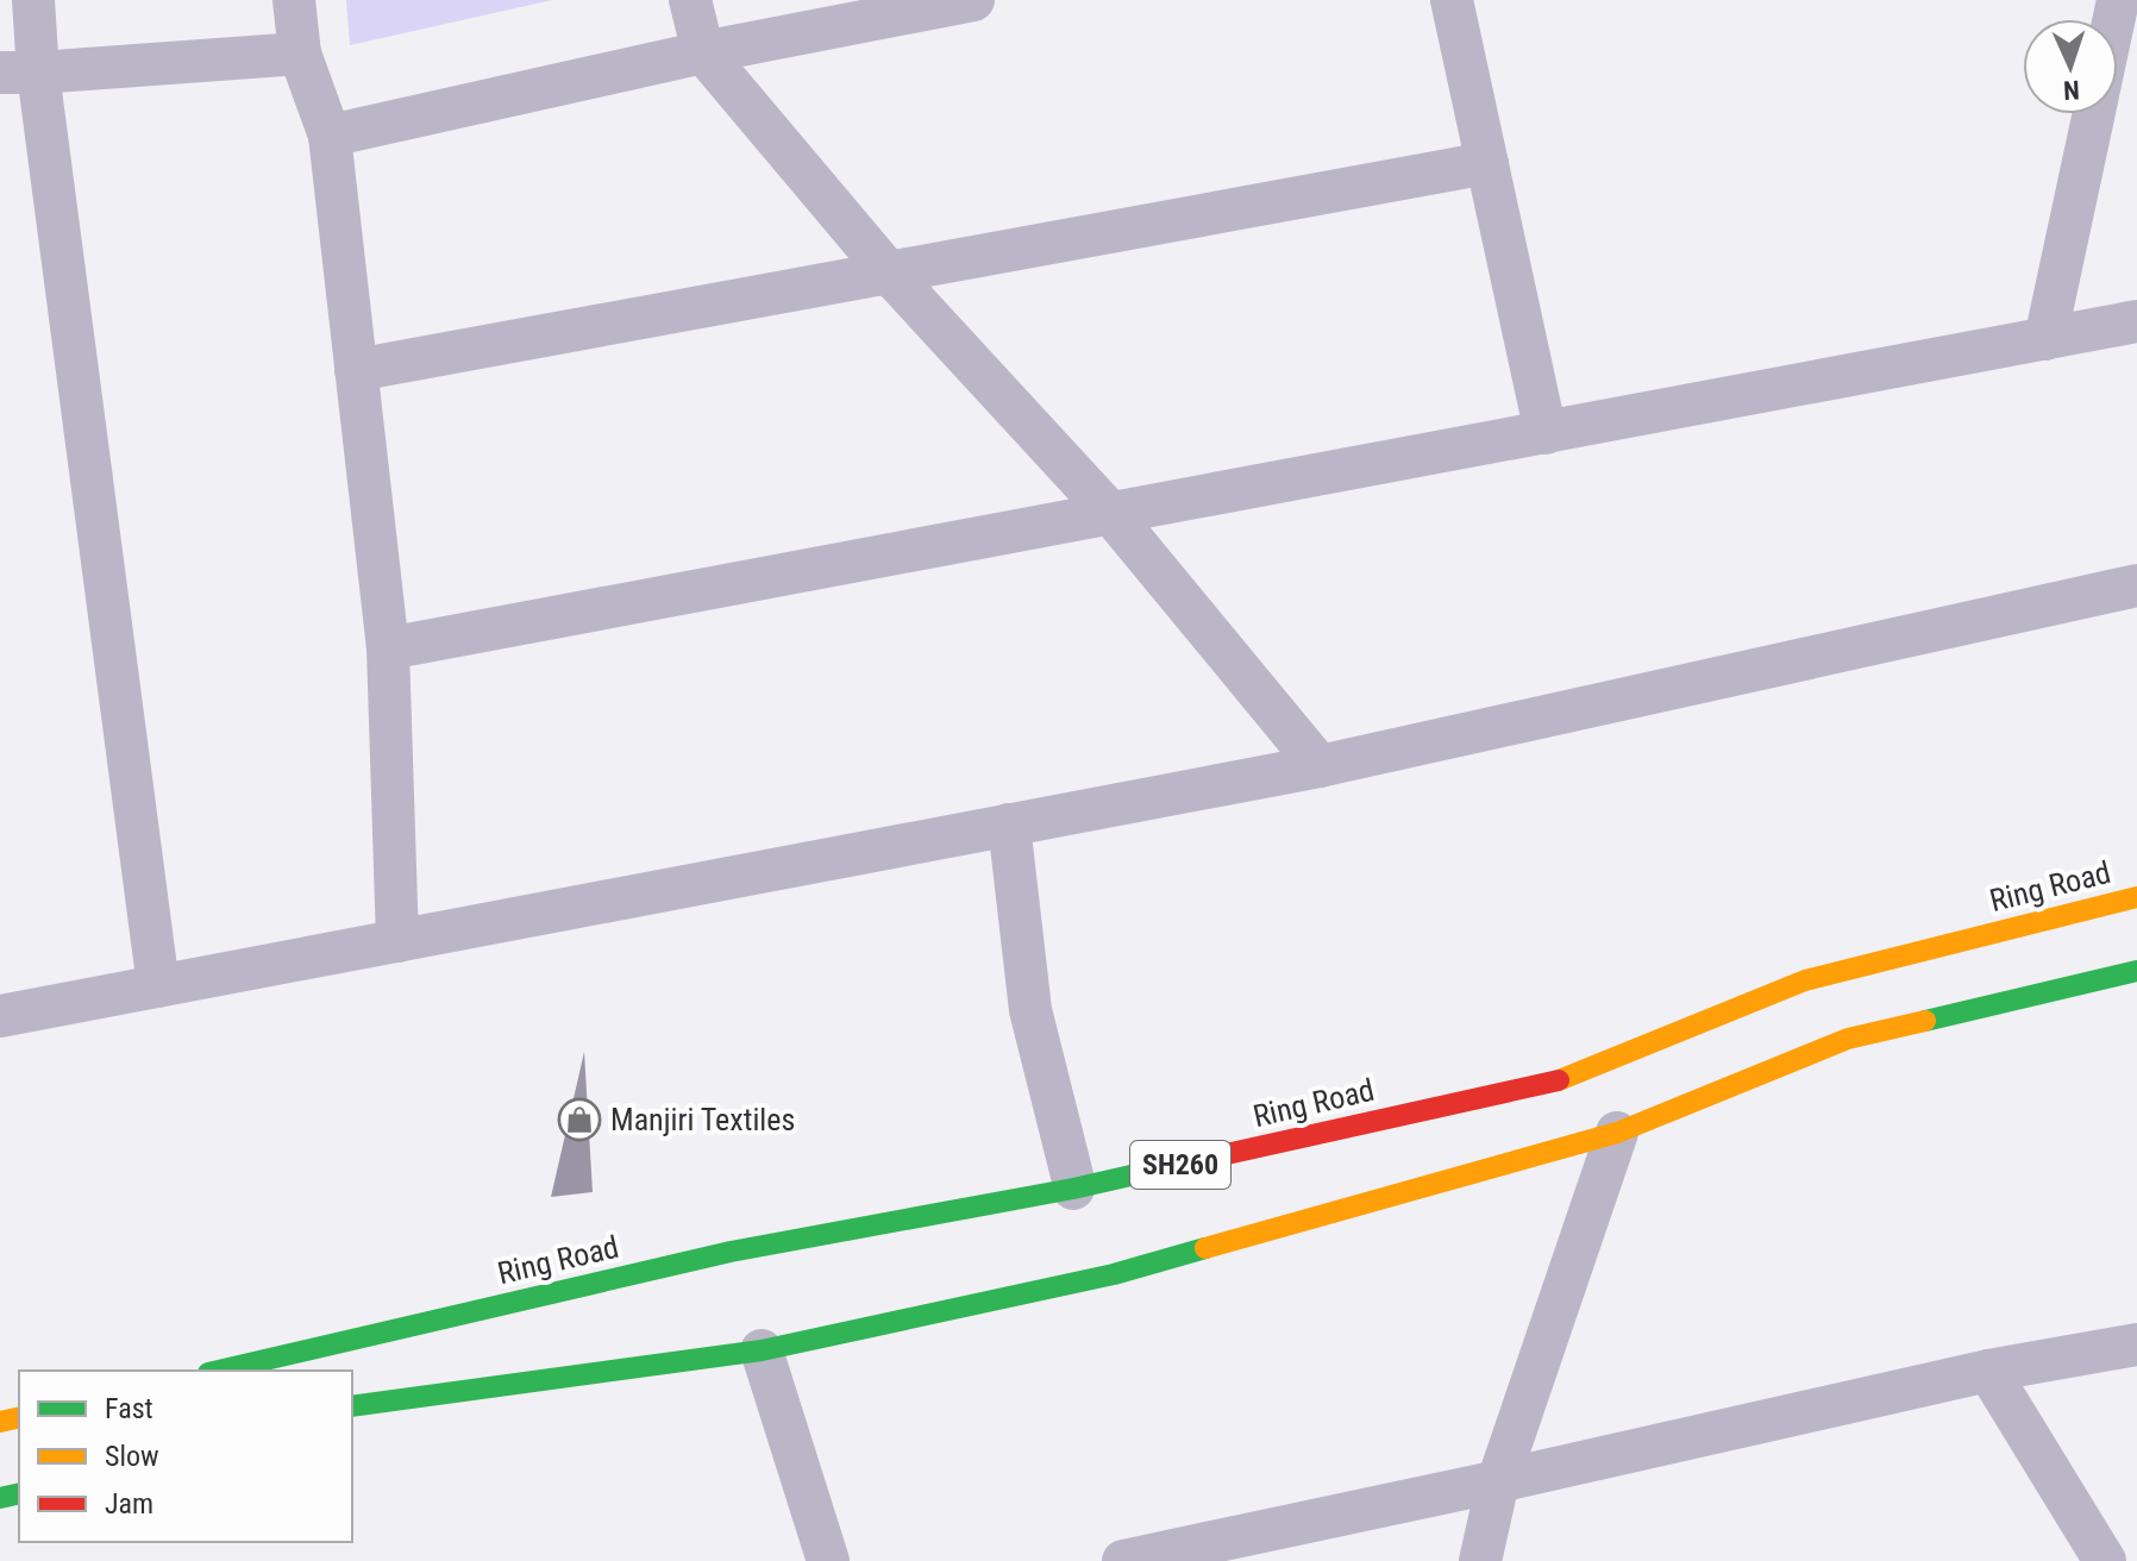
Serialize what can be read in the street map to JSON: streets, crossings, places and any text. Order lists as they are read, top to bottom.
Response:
{
  "streets": {
    "main road": ["Ring Road", "SH260"]
  },
  "places": {
    "shop": ["Manjiri Textiles"]
  },
  "legend": ["Fast", "Slow", "Jam"],
  "north": "bottom"
}
